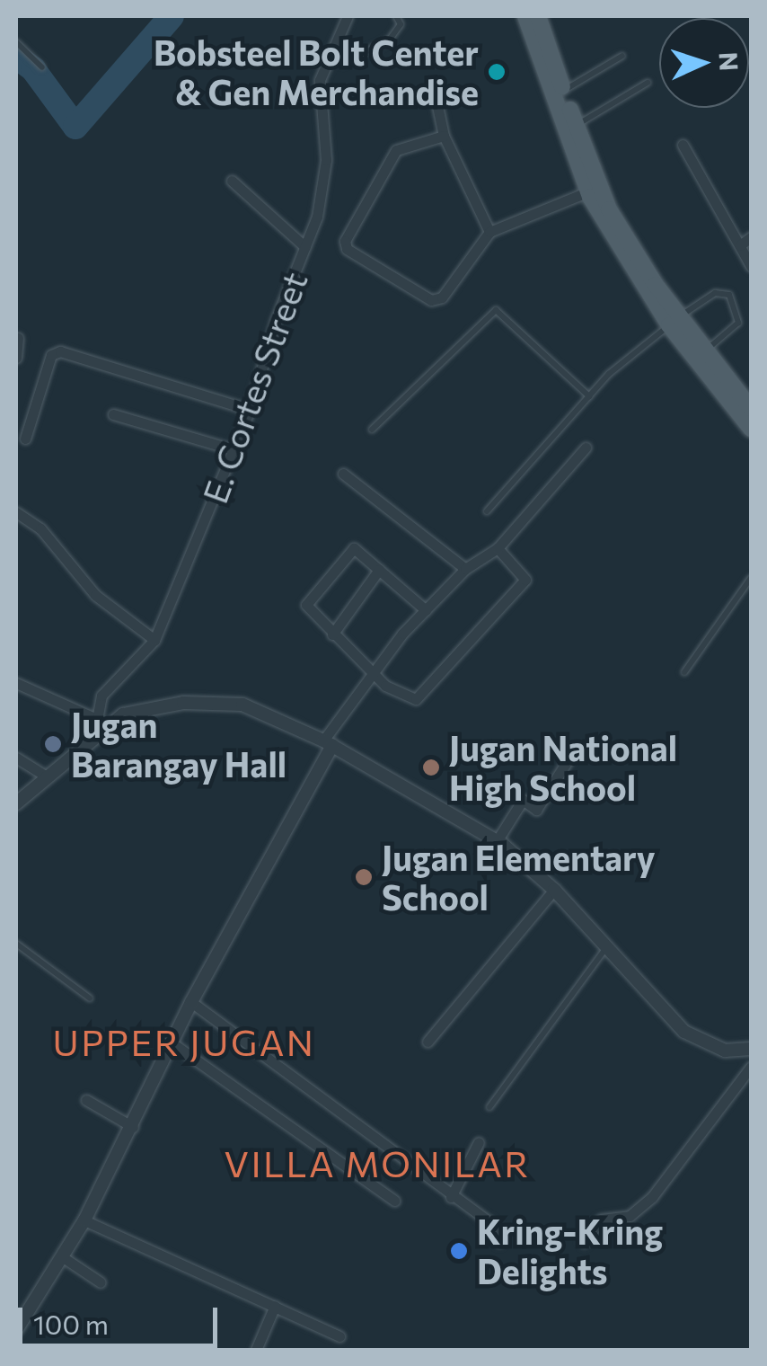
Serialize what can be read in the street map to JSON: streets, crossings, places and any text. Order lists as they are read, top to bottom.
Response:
{
  "streets": {
    "street": ["E. Cortes Street"]
  },
  "districts": ["UPPER JUGAN", "VILLA MONILAR"],
  "places": [
    "Bobsteel Bolt Center & Gen Merchandise",
    "Jugan Barangay Hall",
    "Jugan National High School",
    "Jugan Elementary School",
    "Kring-Kring Delights"
  ],
  "scale_bar": "100 m",
  "north": "right"
}
